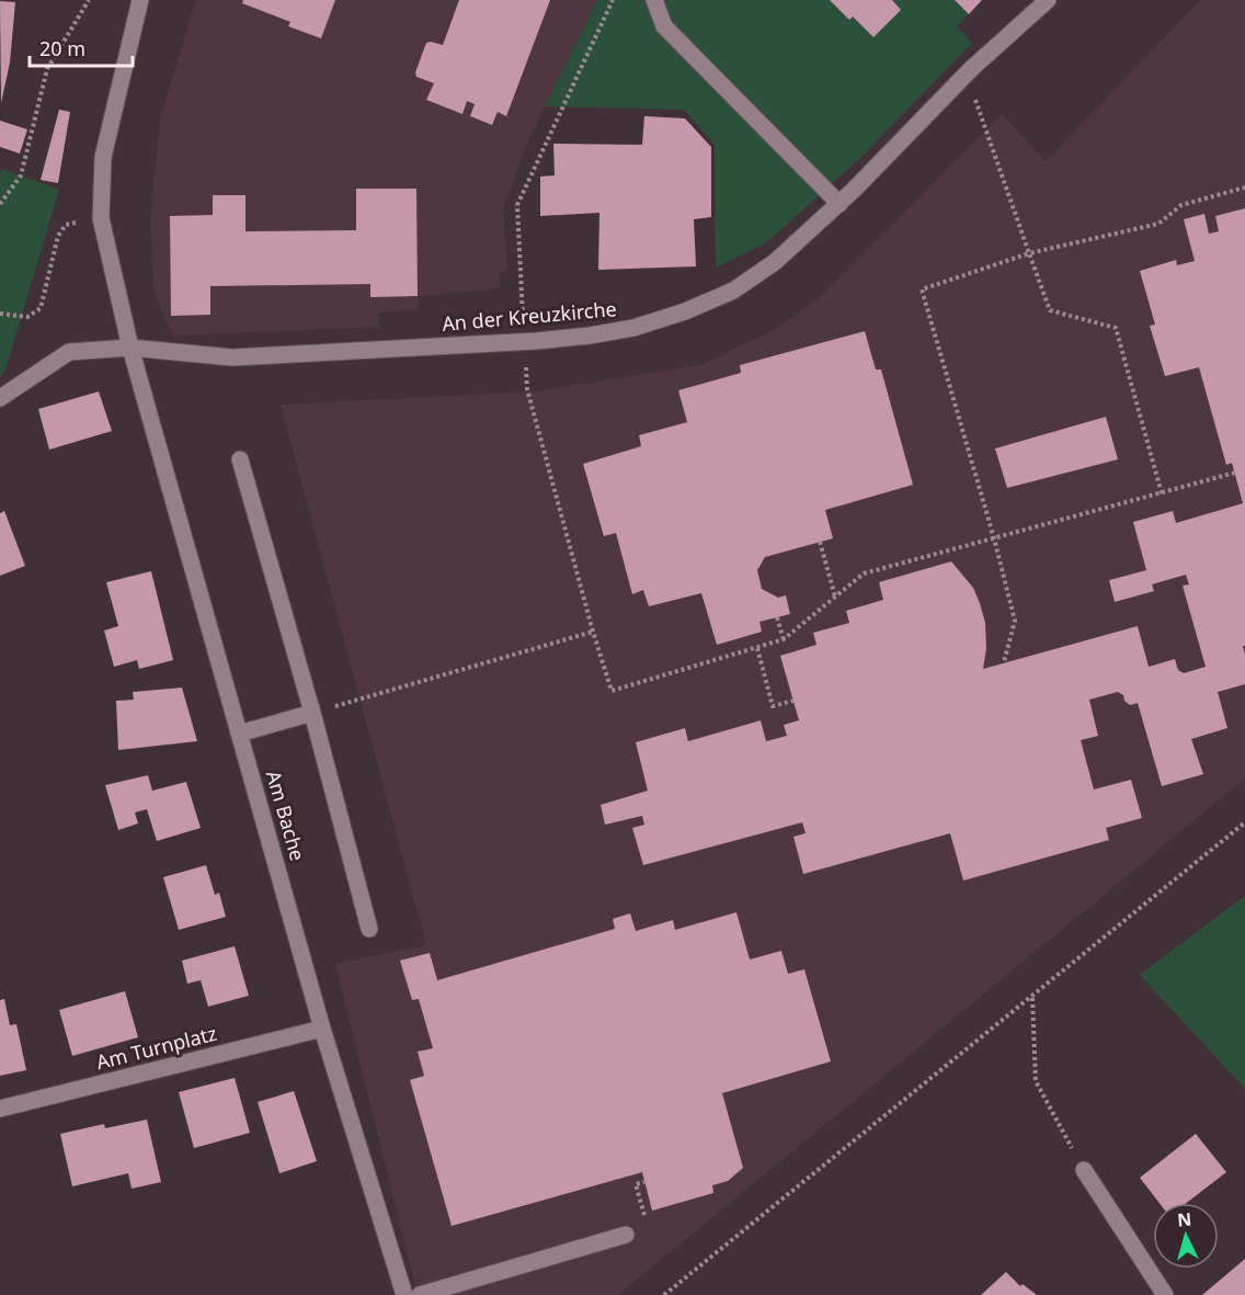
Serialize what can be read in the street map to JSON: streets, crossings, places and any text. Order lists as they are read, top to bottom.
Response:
{
  "streets": {
    "street": ["An der Kreuzkirche", "Am Bache", "Am Turnplatz"]
  },
  "crossings": [
    ["An der Kreuzkirche", "Am Bache"],
    ["Am Bache", "Am Turnplatz"]
  ],
  "scale_bar": "20 m",
  "north": "top"
}
